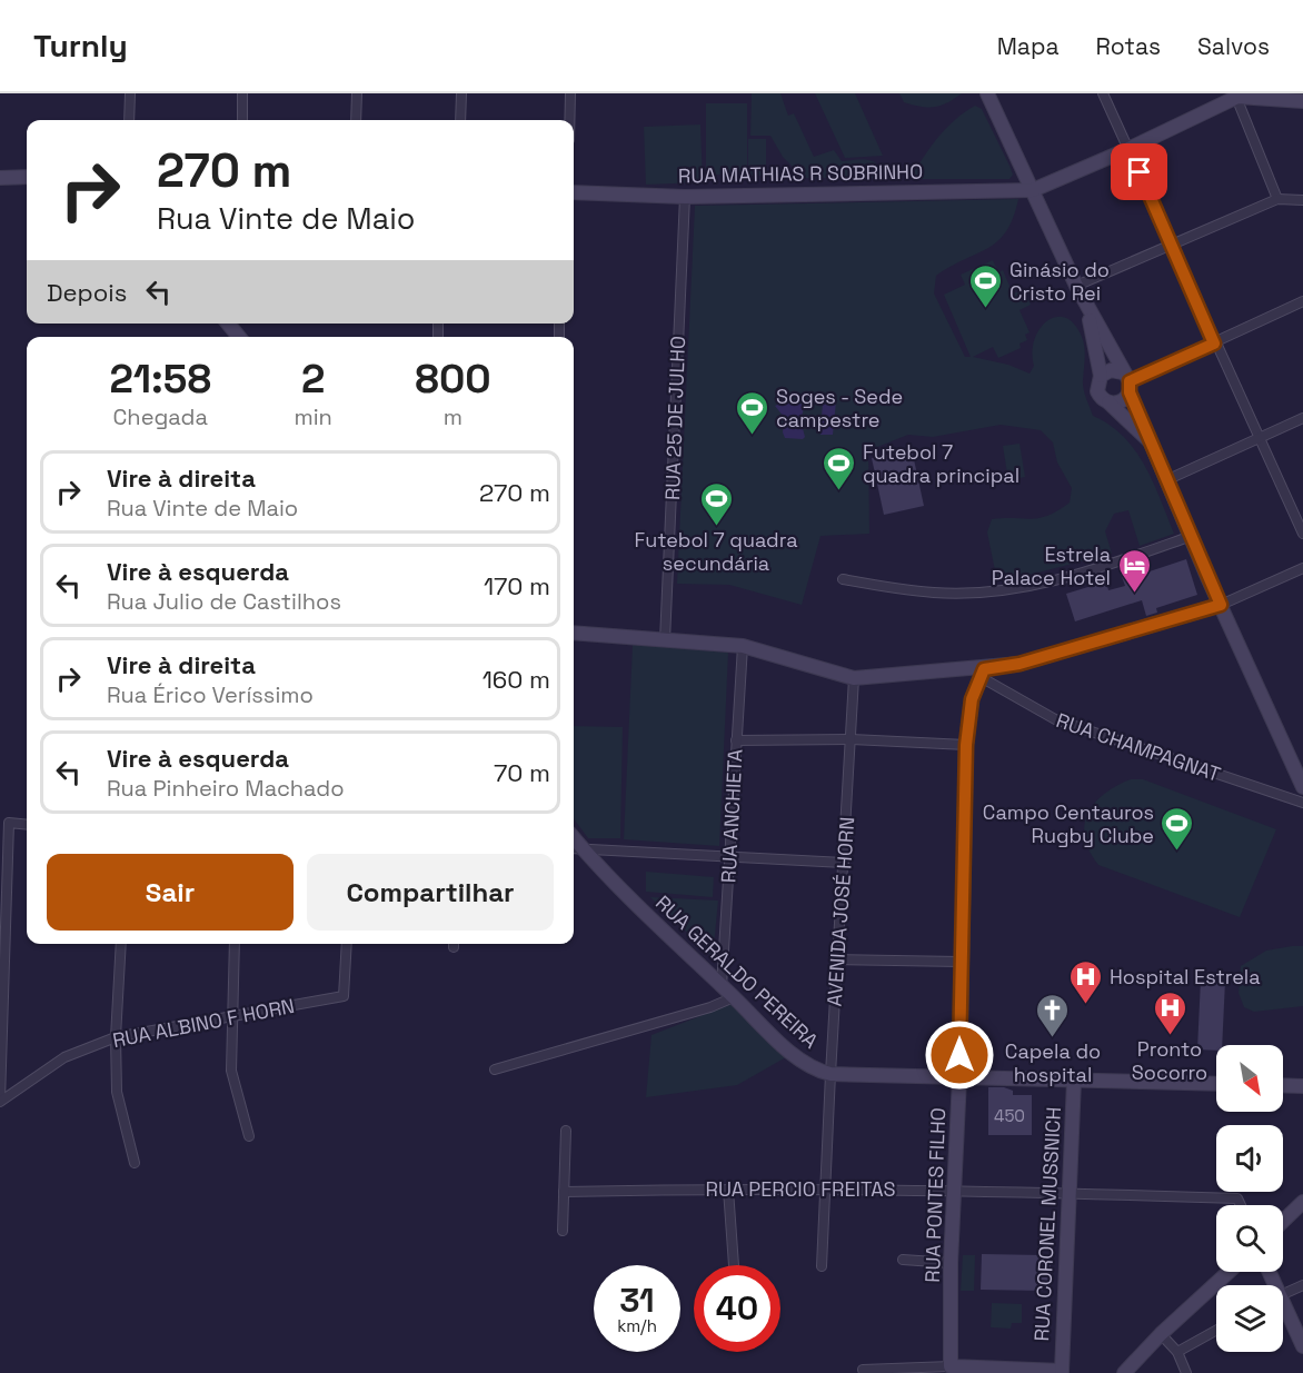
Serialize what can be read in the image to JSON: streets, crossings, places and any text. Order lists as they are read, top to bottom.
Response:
{
  "streets": {
    "main road": [
      "RUA MATHIAS R SOBRINHO",
      "RUA GERALDO PEREIRA",
      "RUA PONTES FILHO",
      "RUA CORONEL MUSSNICH"
    ],
    "street": [
      "RUA 25 DE JULHO",
      "RUA CHAMPAGNAT",
      "RUA ANCHIETA",
      "AVENIDA JOSÉ HORN",
      "RUA ALBINO F HORN",
      "RUA PERCIO FREITAS"
    ]
  },
  "crossings": [
    ["RUA MATHIAS R SOBRINHO", "RUA 25 DE JULHO"],
    ["RUA CHAMPAGNAT", "RUA PONTES FILHO"],
    ["RUA ANCHIETA", "RUA GERALDO PEREIRA"],
    ["AVENIDA JOSÉ HORN", "RUA GERALDO PEREIRA"],
    ["AVENIDA JOSÉ HORN", "RUA PERCIO FREITAS"],
    ["RUA GERALDO PEREIRA", "RUA PONTES FILHO"],
    ["RUA GERALDO PEREIRA", "RUA CORONEL MUSSNICH"],
    ["RUA PERCIO FREITAS", "RUA PONTES FILHO"],
    ["RUA PERCIO FREITAS", "RUA CORONEL MUSSNICH"]
  ],
  "places": {
    "sports": [
      "Ginásio do Cristo Rei",
      "Soges - Sede campestre",
      "Futebol 7 quadra principal",
      "Futebol 7 quadra secundária",
      "Campo Centauros Rugby Clube"
    ],
    "hotel": ["Estrela Palace Hotel"],
    "hospital": ["Hospital Estrela", "Pronto Socorro"],
    "church": ["Capela do hospital"]
  },
  "house_numbers": ["450"],
  "north": "bottom right",
  "page": {
    "header": "Turnly",
    "nav": ["Mapa", "Rotas", "Salvos"],
    "turn": ["270 m", "Rua Vinte de Maio"],
    "then": "Depois",
    "eta": [
      "21:58",
      "Chegada",
      "2",
      "min",
      "800",
      "m"
    ],
    "list": [
      {
        "name": "Vire à direita",
        "note": "Rua Vinte de Maio",
        "value": "270 m"
      },
      {
        "name": "Vire à esquerda",
        "note": "Rua Julio de Castilhos",
        "value": "170 m"
      },
      {
        "name": "Vire à direita",
        "note": "Rua Érico Veríssimo",
        "value": "160 m"
      },
      {
        "name": "Vire à esquerda",
        "note": "Rua Pinheiro Machado",
        "value": "70 m"
      }
    ],
    "buttons": ["Sair", "Compartilhar"],
    "speed": "31 km/h",
    "limit": "40"
  }
}
